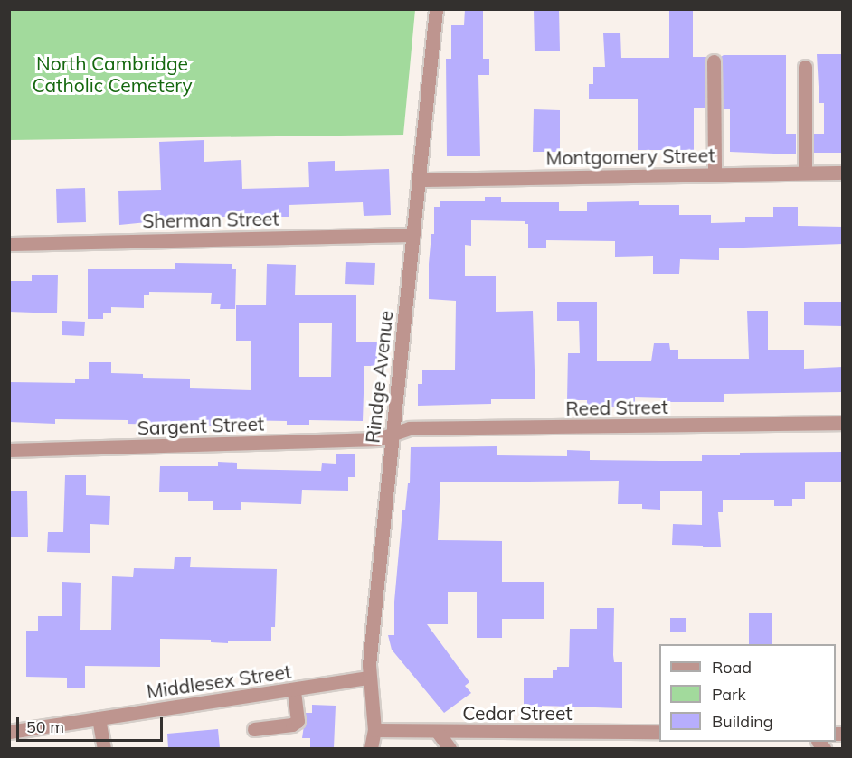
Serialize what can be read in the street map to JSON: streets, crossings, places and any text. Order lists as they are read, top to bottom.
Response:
{
  "streets": {
    "street": [
      "Montgomery Street",
      "Sherman Street",
      "Rindge Avenue",
      "Reed Street",
      "Sargent Street",
      "Middlesex Street",
      "Cedar Street"
    ]
  },
  "crossings": [
    ["Montgomery Street", "Rindge Avenue"],
    ["Sherman Street", "Rindge Avenue"],
    ["Rindge Avenue", "Reed Street"],
    ["Rindge Avenue", "Sargent Street"],
    ["Rindge Avenue", "Middlesex Street"],
    ["Rindge Avenue", "Cedar Street"],
    ["Reed Street", "Sargent Street"]
  ],
  "parks": ["North Cambridge Catholic Cemetery"],
  "legend": ["Road", "Park", "Building"],
  "scale_bar": "50 m"
}
